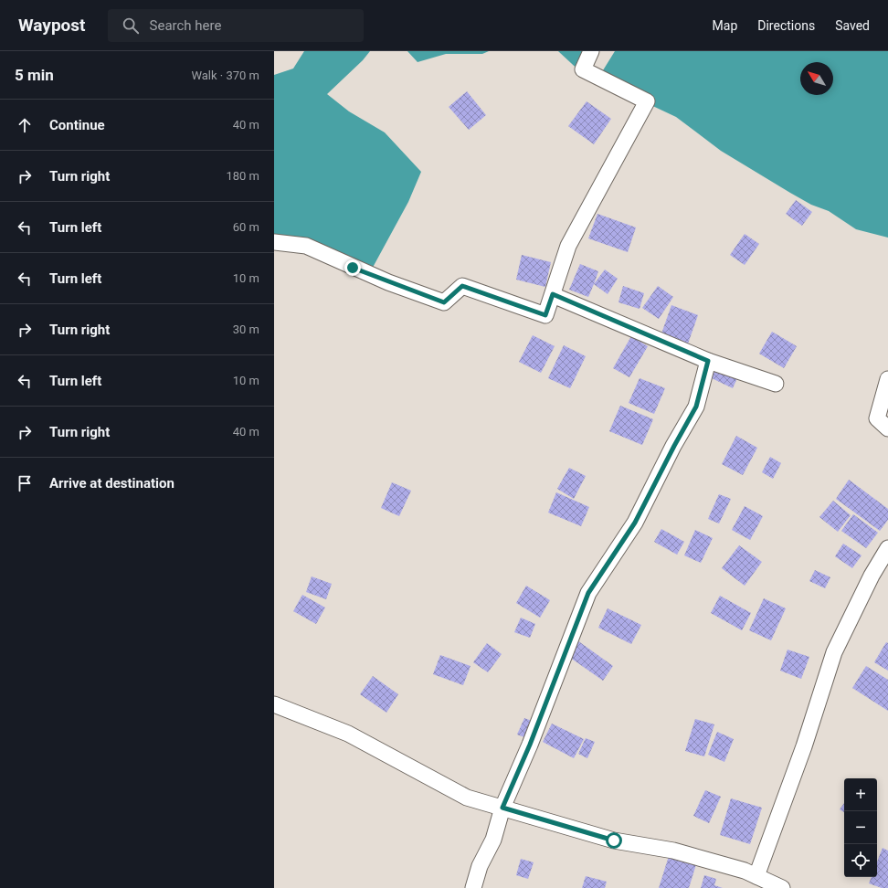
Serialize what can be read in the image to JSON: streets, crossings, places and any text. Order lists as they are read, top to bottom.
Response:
{
  "north": "top left",
  "page": {
    "header": "Waypost",
    "search": "Search here",
    "nav": ["Map", "Directions", "Saved"],
    "heading": ["5 min", "Walk · 370 m"],
    "list": [
      ["Continue", "40 m"],
      ["Turn right", "180 m"],
      ["Turn left", "60 m"],
      ["Turn left", "10 m"],
      ["Turn right", "30 m"],
      ["Turn left", "10 m"],
      ["Turn right", "40 m"],
      "Arrive at destination"
    ],
    "map_buttons": ["+", "−"]
  }
}
